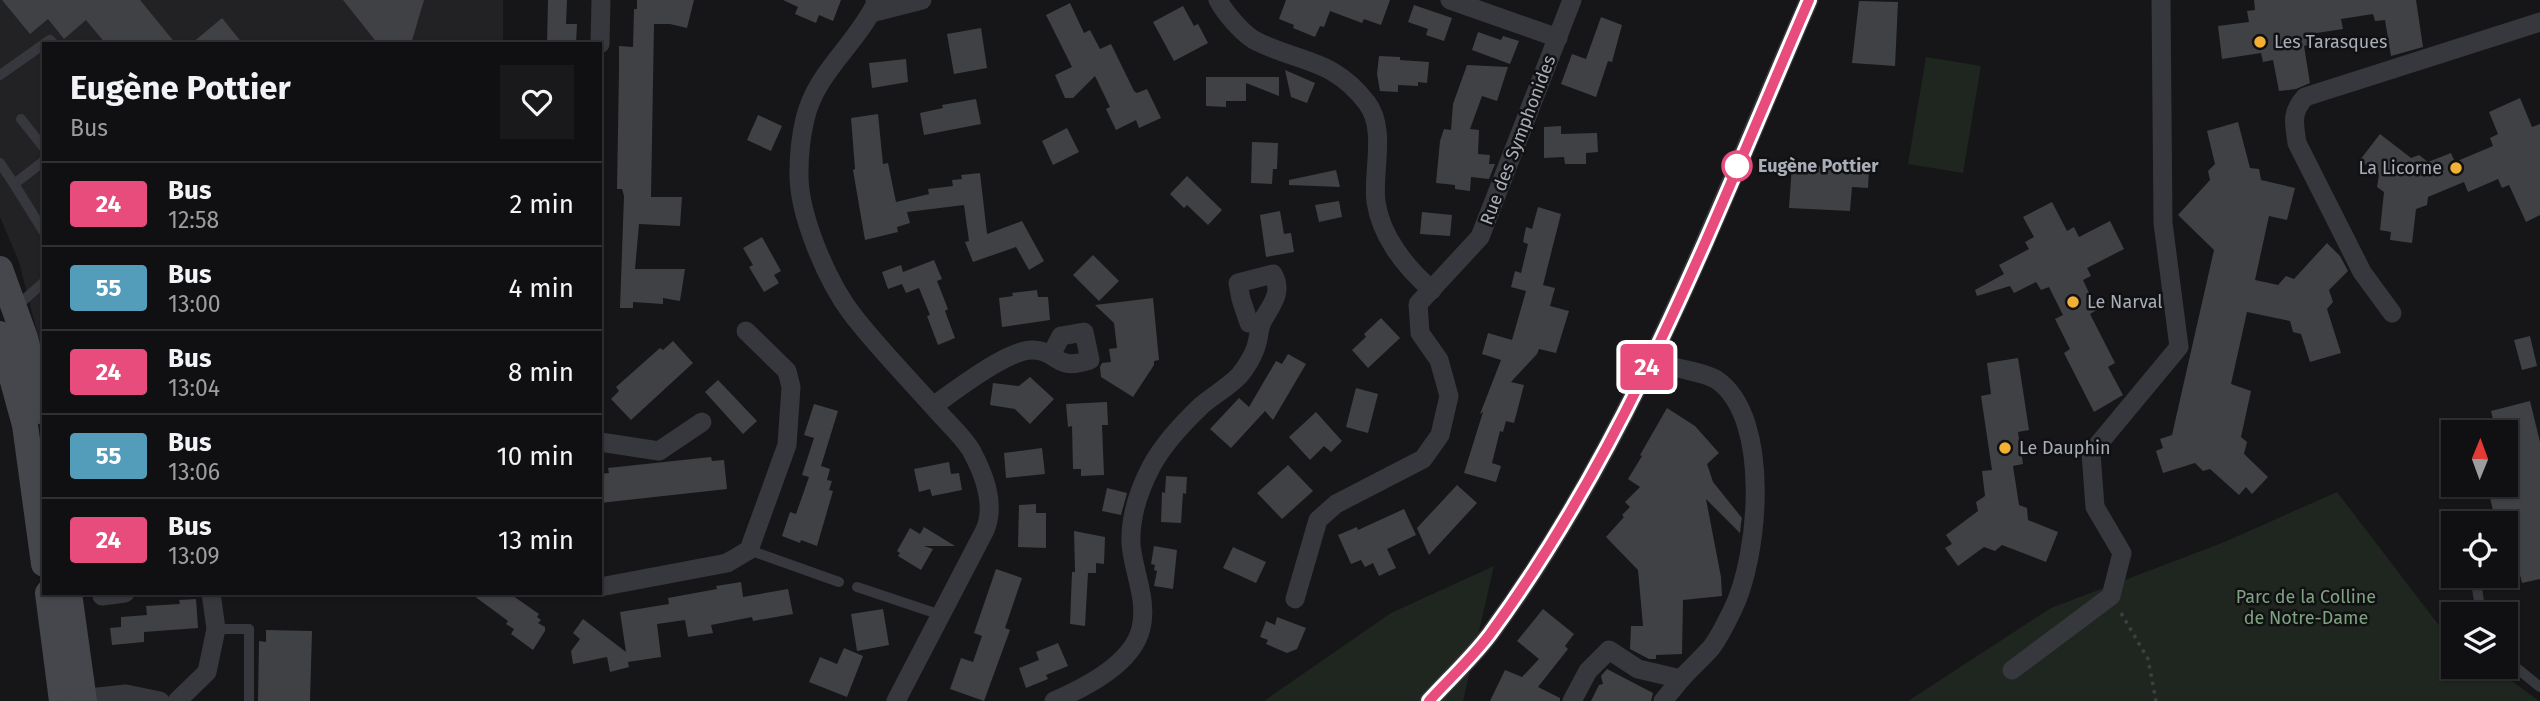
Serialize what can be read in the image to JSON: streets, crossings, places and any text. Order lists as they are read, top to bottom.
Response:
{
  "streets": {
    "street": ["Rue des Symphonides"]
  },
  "parks": ["Parc de la Colline de Notre-Dame"],
  "places": [
    "Les Tarasques",
    "Eugène Pottier",
    "La Licorne",
    "Le Narval",
    "Le Dauphin"
  ],
  "lines": ["bus line 24"],
  "north": "top",
  "page": {
    "on_map": "24",
    "heading": ["Eugène Pottier", "Bus"],
    "list": [
      {
        "mark": "24",
        "name": "Bus",
        "note": "12:58",
        "value": "2 min"
      },
      {
        "mark": "55",
        "name": "Bus",
        "note": "13:00",
        "value": "4 min"
      },
      {
        "mark": "24",
        "name": "Bus",
        "note": "13:04",
        "value": "8 min"
      },
      {
        "mark": "55",
        "name": "Bus",
        "note": "13:06",
        "value": "10 min"
      },
      {
        "mark": "24",
        "name": "Bus",
        "note": "13:09",
        "value": "13 min"
      }
    ]
  }
}
